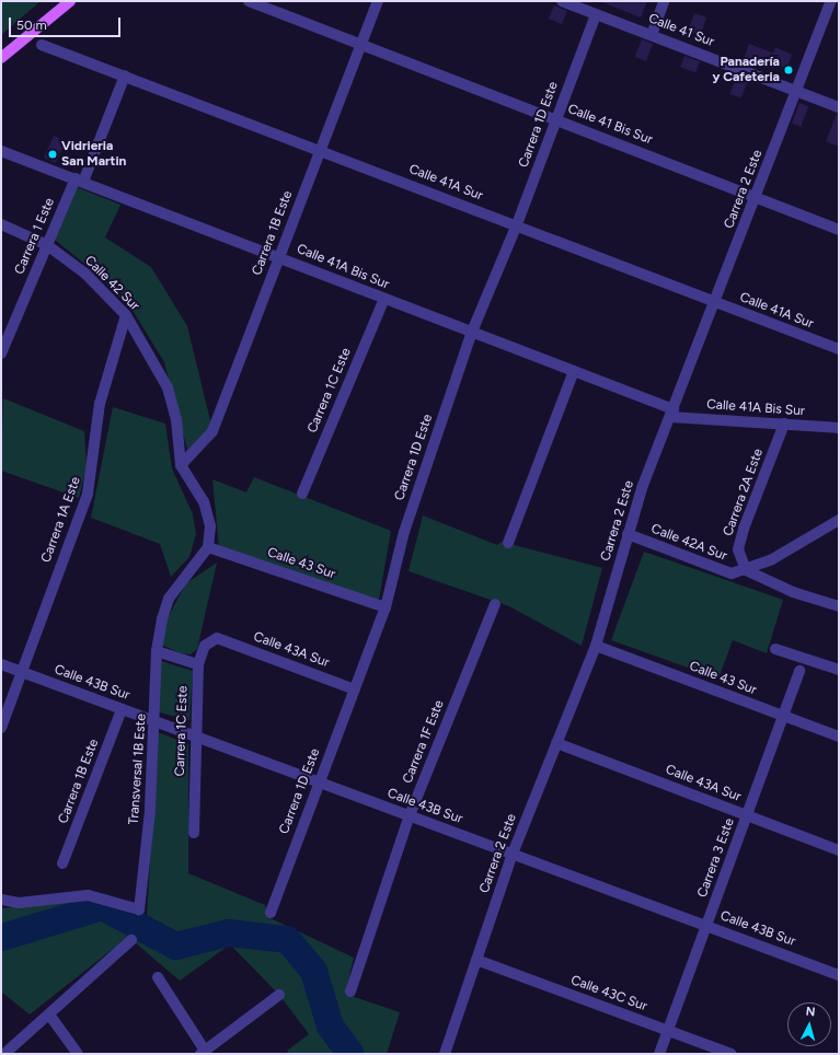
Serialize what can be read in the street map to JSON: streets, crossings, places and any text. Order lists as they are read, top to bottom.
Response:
{
  "streets": {
    "street": [
      "Calle 41 Sur",
      "Carrera 1D Este",
      "Calle 41 Bis Sur",
      "Calle 41A Sur",
      "Carrera 2 Este",
      "Carrera 1B Este",
      "Carrera 1 Este",
      "Calle 41A Bis Sur",
      "Calle 42 Sur",
      "Carrera 1C Este",
      "Carrera 2A Este",
      "Carrera 1A Este",
      "Calle 42A Sur",
      "Calle 43 Sur",
      "Calle 43A Sur",
      "Calle 43B Sur",
      "Carrera 1F Este",
      "Transversal 1B Este",
      "Carrera 3 Este",
      "Calle 43C Sur"
    ]
  },
  "crossings": [
    ["Calle 41 Sur", "Carrera 1D Este"],
    ["Calle 41 Sur", "Carrera 2 Este"],
    ["Carrera 1D Este", "Calle 41 Bis Sur"],
    ["Carrera 1D Este", "Calle 41A Sur"],
    ["Carrera 1D Este", "Calle 41A Bis Sur"],
    ["Carrera 1D Este", "Calle 43 Sur"],
    ["Carrera 1D Este", "Calle 43A Sur"],
    ["Carrera 1D Este", "Calle 43B Sur"],
    ["Calle 41 Bis Sur", "Carrera 2 Este"],
    ["Calle 41 Bis Sur", "Carrera 1B Este"],
    ["Calle 41A Sur", "Carrera 2 Este"],
    ["Calle 41A Sur", "Carrera 1B Este"],
    ["Calle 41A Sur", "Carrera 1 Este"],
    ["Carrera 2 Este", "Calle 41A Bis Sur"],
    ["Carrera 2 Este", "Calle 42A Sur"],
    ["Carrera 2 Este", "Calle 43 Sur"],
    ["Carrera 2 Este", "Calle 43A Sur"],
    ["Carrera 2 Este", "Calle 43B Sur"],
    ["Carrera 2 Este", "Calle 43C Sur"],
    ["Carrera 1B Este", "Calle 41A Bis Sur"],
    ["Carrera 1B Este", "Calle 42 Sur"],
    ["Carrera 1B Este", "Calle 43B Sur"],
    ["Carrera 1 Este", "Calle 41A Bis Sur"],
    ["Carrera 1 Este", "Calle 42 Sur"],
    ["Calle 41A Bis Sur", "Carrera 1C Este"],
    ["Calle 41A Bis Sur", "Carrera 2A Este"],
    ["Calle 42 Sur", "Carrera 1A Este"],
    ["Carrera 1C Este", "Calle 43A Sur"],
    ["Carrera 1C Este", "Calle 43B Sur"],
    ["Carrera 2A Este", "Calle 42A Sur"],
    ["Carrera 1A Este", "Calle 43B Sur"],
    ["Calle 43 Sur", "Transversal 1B Este"],
    ["Calle 43 Sur", "Carrera 3 Este"],
    ["Calle 43A Sur", "Carrera 3 Este"],
    ["Calle 43B Sur", "Carrera 1F Este"],
    ["Calle 43B Sur", "Transversal 1B Este"],
    ["Calle 43B Sur", "Carrera 3 Este"],
    ["Carrera 3 Este", "Calle 43C Sur"]
  ],
  "places": ["Panadería y Cafeteria", "Vidrieria San Martin"],
  "scale_bar": "50 m",
  "north": "top"
}
